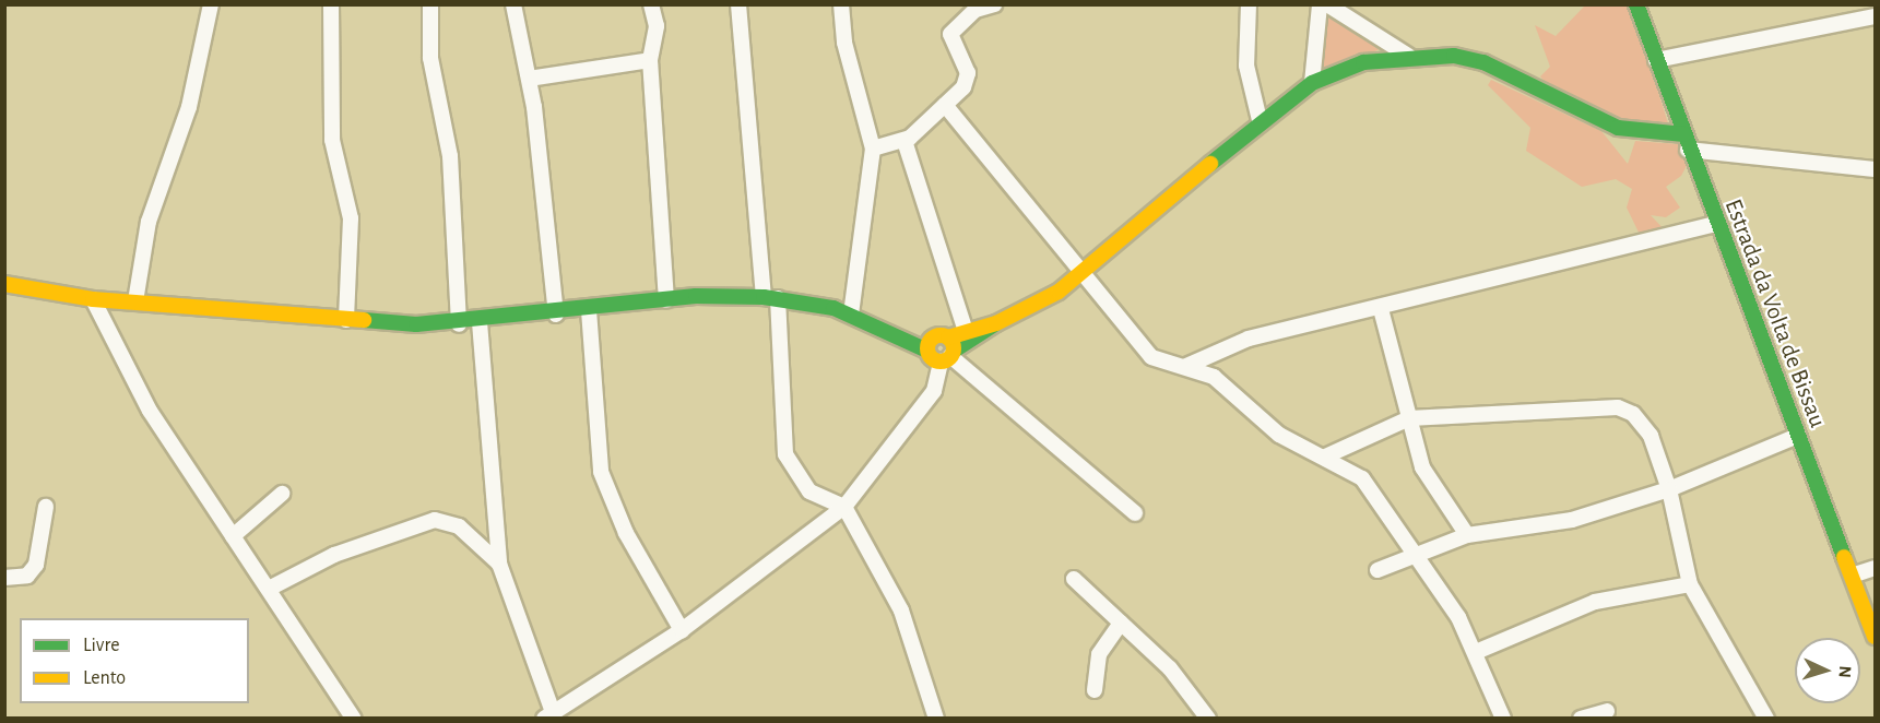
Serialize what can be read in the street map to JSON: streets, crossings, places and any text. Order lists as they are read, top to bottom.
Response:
{
  "streets": {
    "street": ["Estrada da Volta de Bissau"]
  },
  "legend": ["Livre", "Lento"],
  "north": "right"
}
